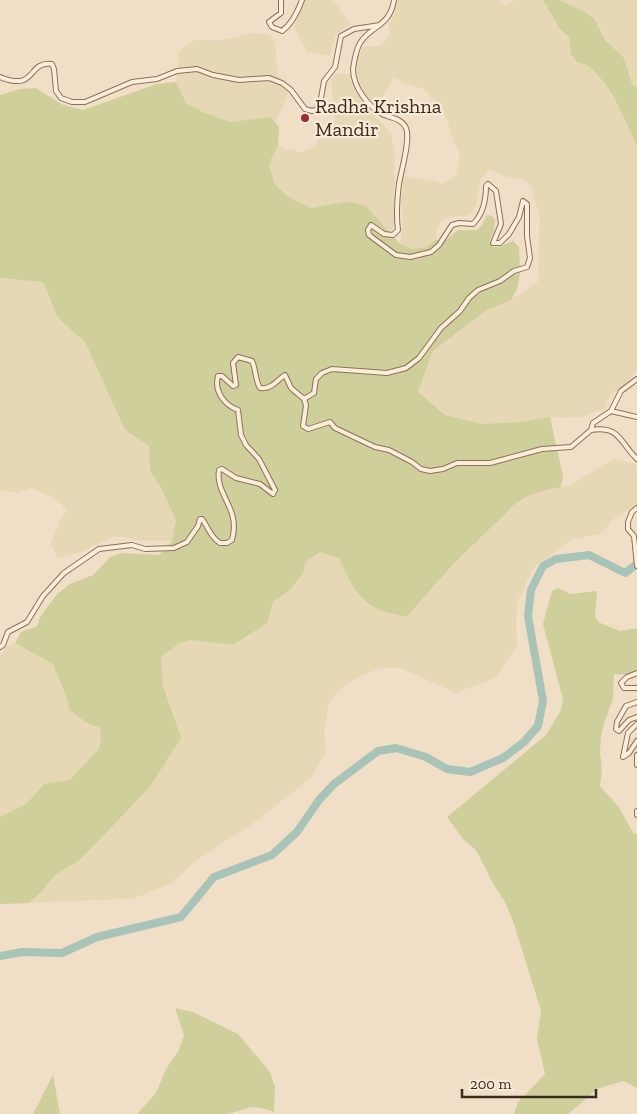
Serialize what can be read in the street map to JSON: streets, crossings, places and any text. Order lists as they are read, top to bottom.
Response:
{
  "places": ["Radha Krishna Mandir"],
  "scale_bar": "200 m"
}
